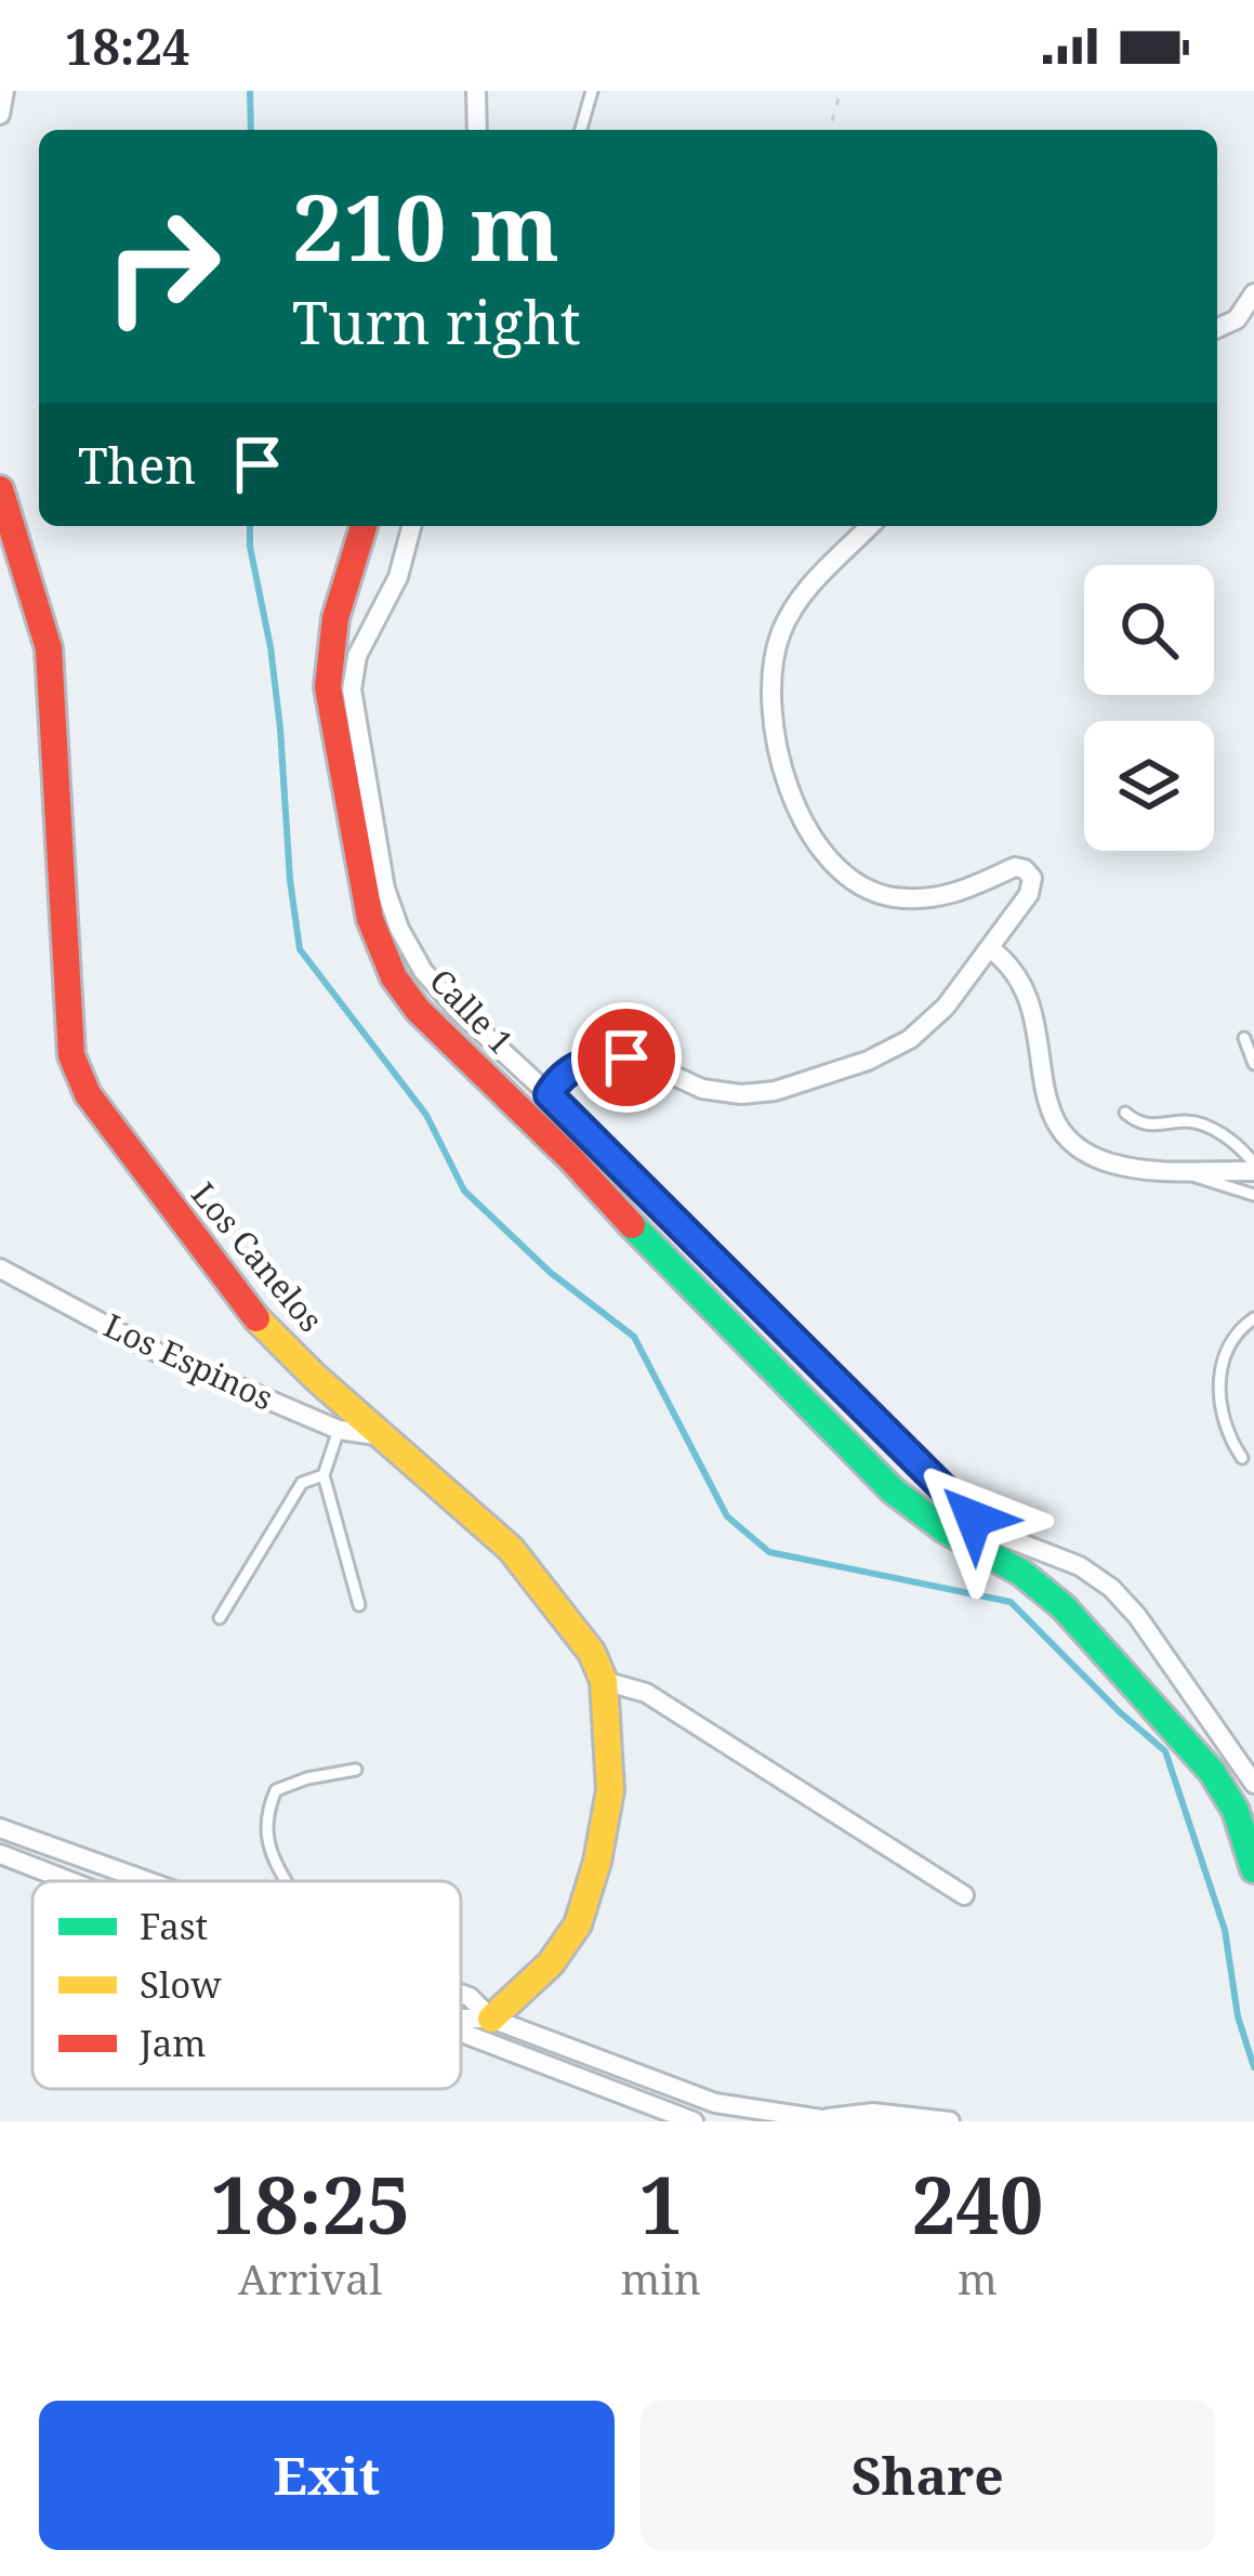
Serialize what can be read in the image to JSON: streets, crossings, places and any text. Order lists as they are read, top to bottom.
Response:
{
  "streets": {
    "street": ["Calle 1", "Los Canelos", "Los Espinos"]
  },
  "crossings": [
    ["Los Canelos", "Los Espinos"]
  ],
  "legend": ["Fast", "Slow", "Jam"],
  "page": {
    "status": "18:24",
    "turn": ["210 m", "Turn right"],
    "then": "Then",
    "eta": [
      "18:25",
      "Arrival",
      "1",
      "min",
      "240",
      "m"
    ],
    "buttons": ["Exit", "Share"]
  }
}
